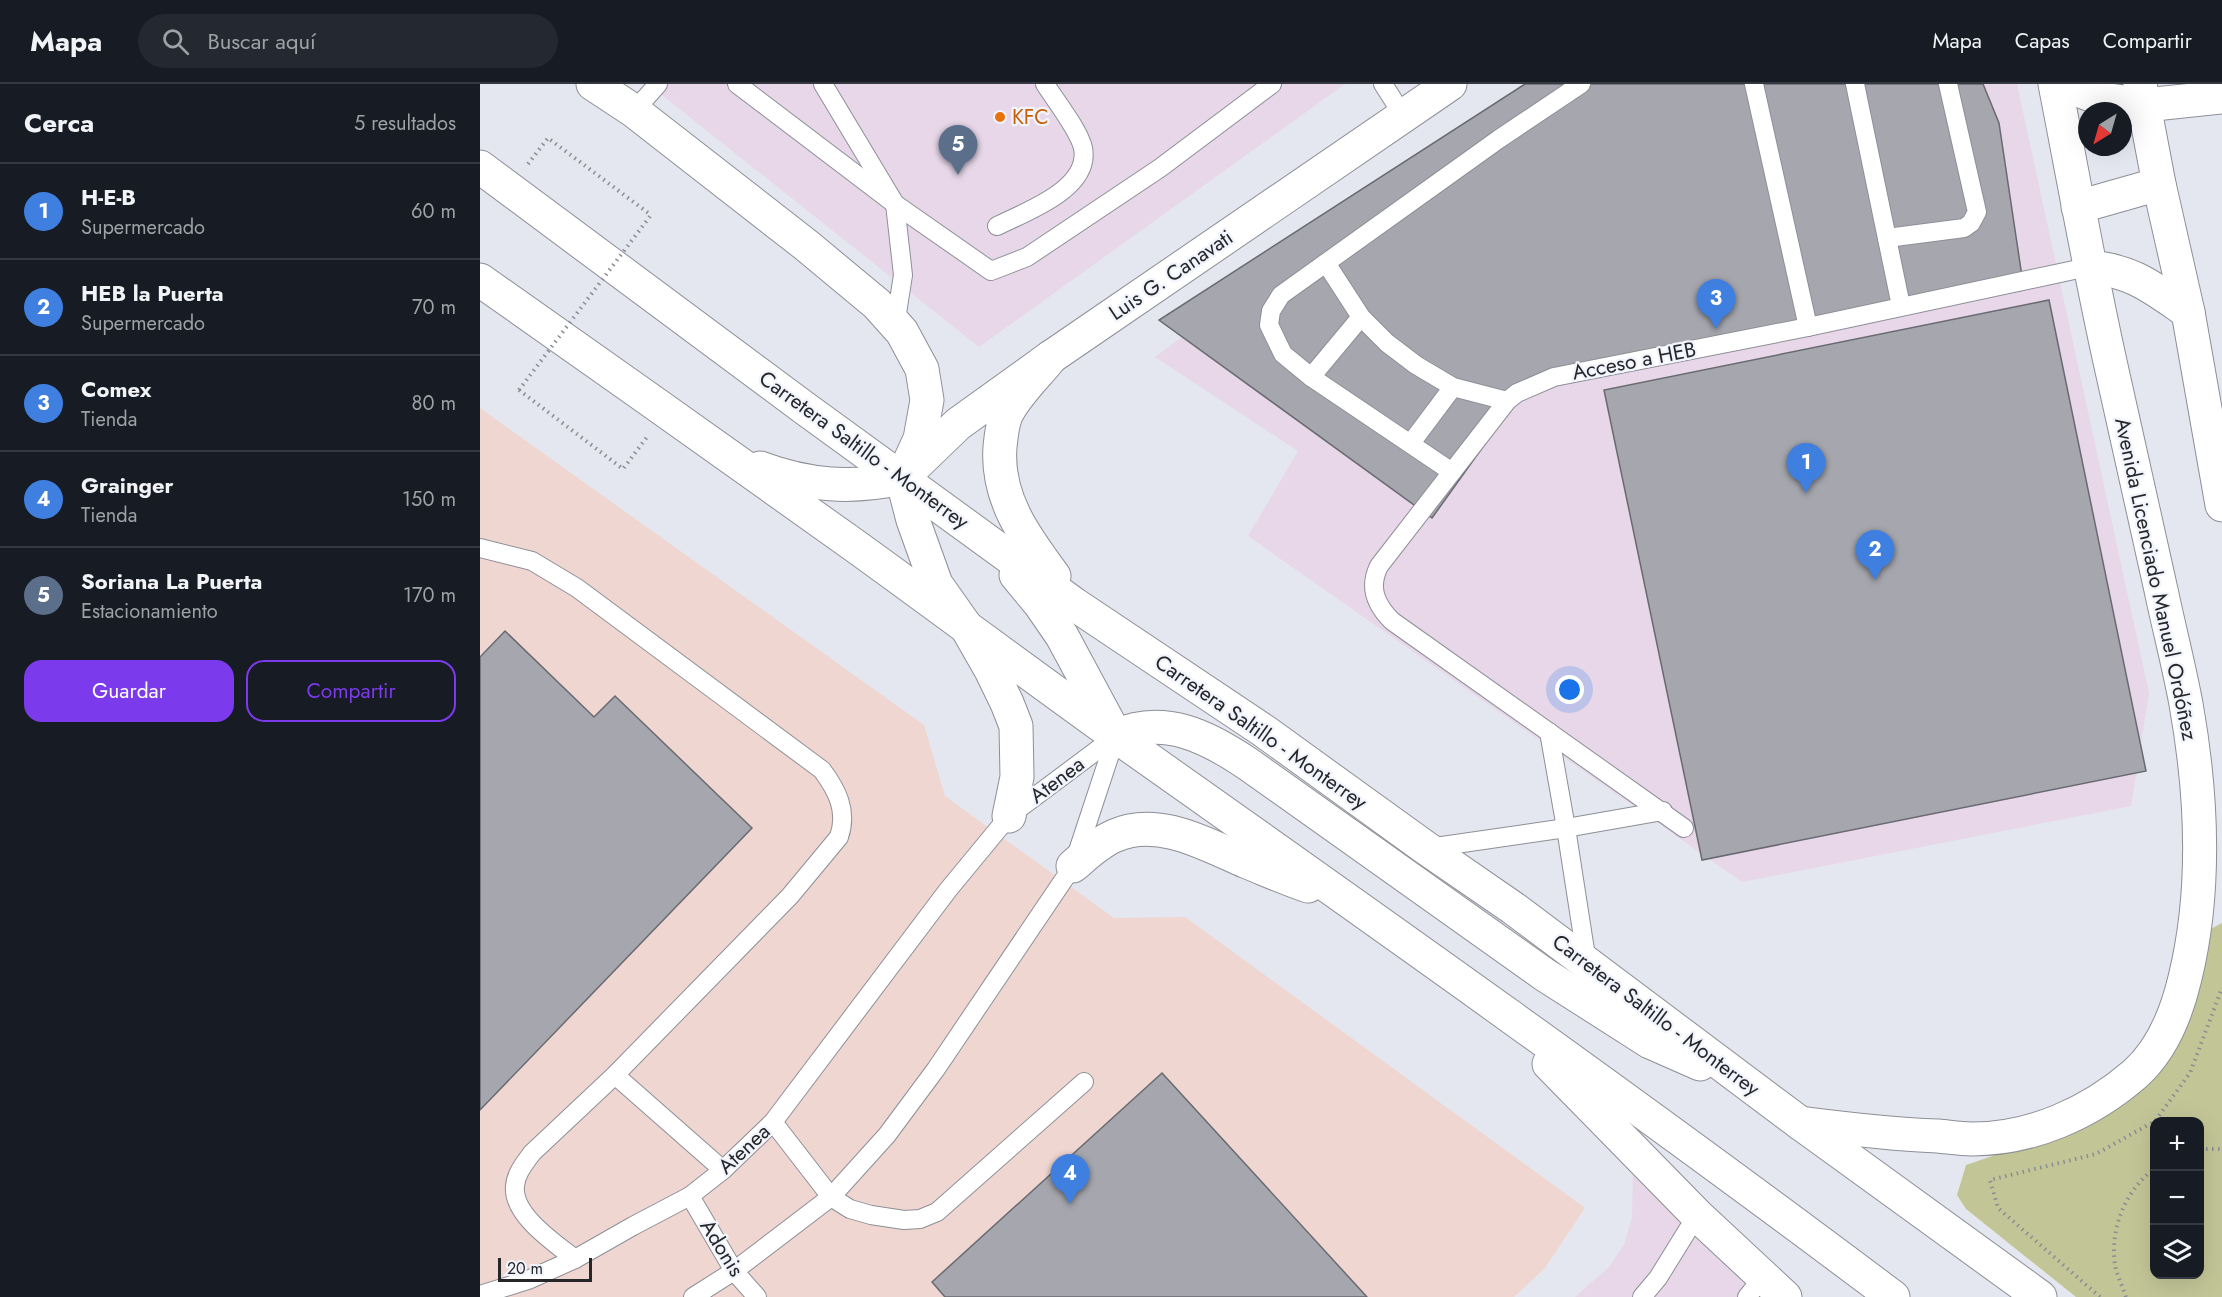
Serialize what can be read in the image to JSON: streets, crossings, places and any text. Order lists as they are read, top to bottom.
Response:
{
  "streets": {
    "main road": ["Luis G. Canavati", "Carretera Saltillo - Monterrey", "Avenida Licenciado Manuel Ordóñez"],
    "lane": ["Acceso a HEB", "Atenea", "Adonis"]
  },
  "crossings": [
    ["Luis G. Canavati", "Carretera Saltillo - Monterrey"],
    ["Acceso a HEB", "Avenida Licenciado Manuel Ordóñez"],
    ["Carretera Saltillo - Monterrey", "Avenida Licenciado Manuel Ordóñez"],
    ["Atenea", "Adonis"]
  ],
  "places": ["KFC"],
  "scale_bar": "20 m",
  "north": "bottom left",
  "page": {
    "header": "Mapa",
    "search": "Buscar aquí",
    "nav": ["Mapa", "Capas", "Compartir"],
    "heading": ["Cerca", "5 resultados"],
    "pins": [
      "5",
      "3",
      "1",
      "2",
      "4"
    ],
    "list": [
      {
        "mark": "1",
        "name": "H-E-B",
        "note": "Supermercado",
        "value": "60 m"
      },
      {
        "mark": "2",
        "name": "HEB la Puerta",
        "note": "Supermercado",
        "value": "70 m"
      },
      {
        "mark": "3",
        "name": "Comex",
        "note": "Tienda",
        "value": "80 m"
      },
      {
        "mark": "4",
        "name": "Grainger",
        "note": "Tienda",
        "value": "150 m"
      },
      {
        "mark": "5",
        "name": "Soriana La Puerta",
        "note": "Estacionamiento",
        "value": "170 m"
      }
    ],
    "buttons": ["Guardar", "Compartir"],
    "map_buttons": ["+", "−"],
    "scale": "20 m"
  }
}
